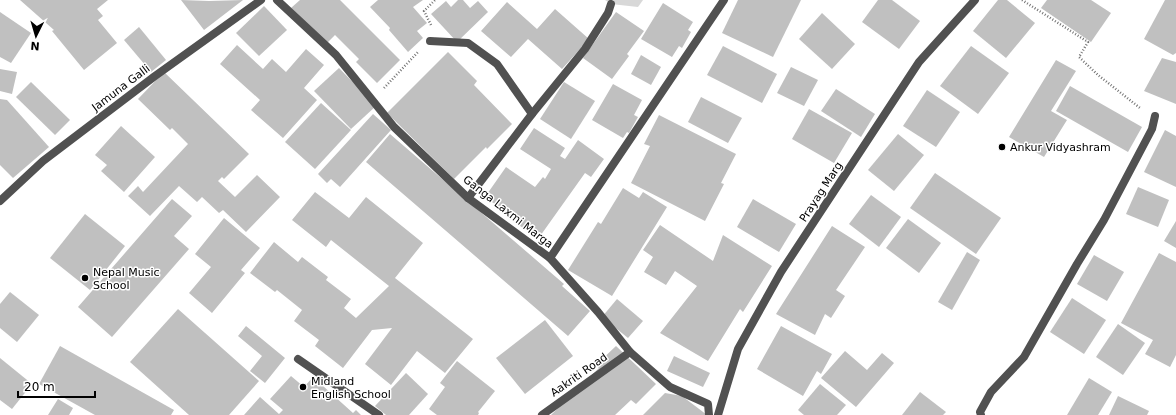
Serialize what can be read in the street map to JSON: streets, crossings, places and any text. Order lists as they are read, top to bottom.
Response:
{
  "streets": {
    "street": [
      "Jamuna Galli",
      "Prayag Marg",
      "Ganga Laxmi Marga",
      "Aakriti Road"
    ]
  },
  "crossings": [
    ["Ganga Laxmi Marga", "Aakriti Road"]
  ],
  "places": ["Ankur Vidyashram", "Nepal Music School", "Midland English School"],
  "scale_bar": "20 m",
  "north": "bottom"
}
